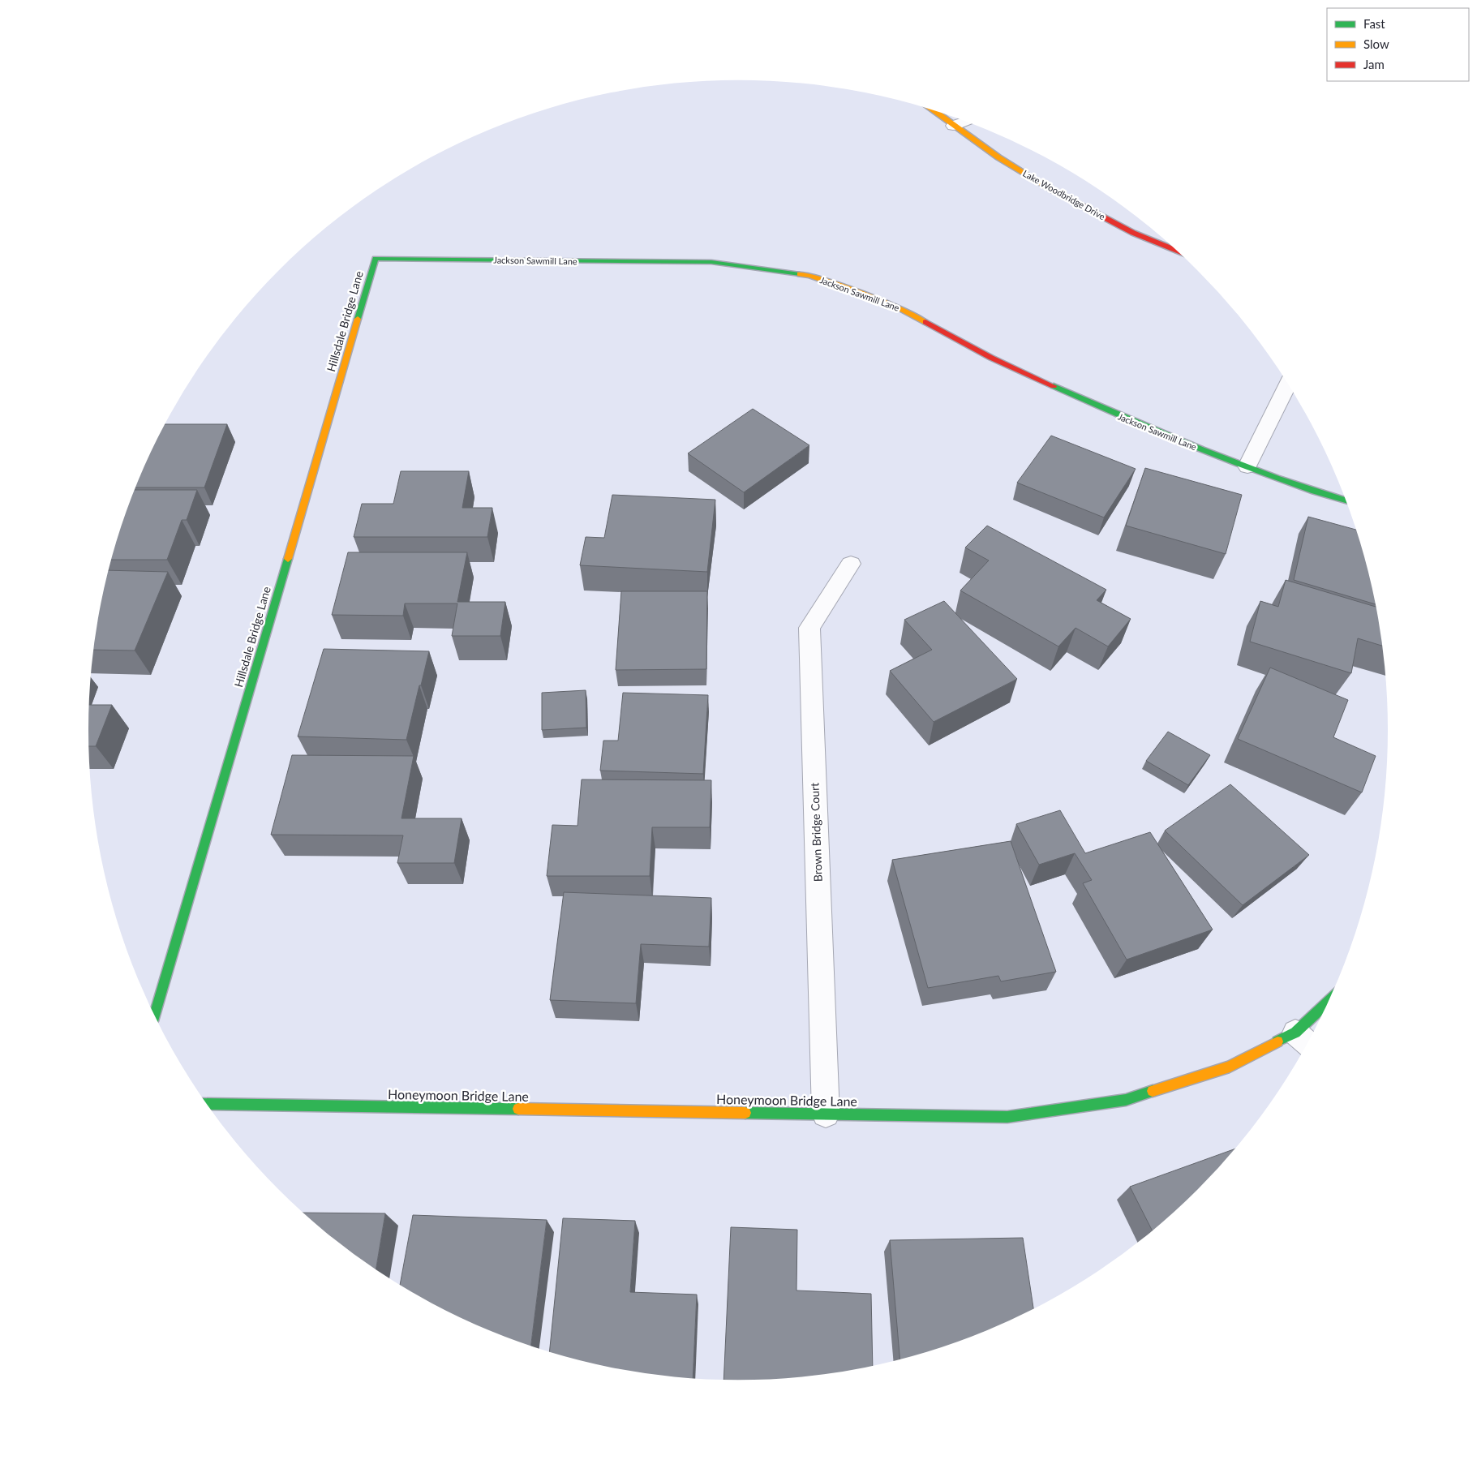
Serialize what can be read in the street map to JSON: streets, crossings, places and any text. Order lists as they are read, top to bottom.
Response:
{
  "streets": {
    "street": [
      "Lake Woodbridge Drive",
      "Jackson Sawmill Lane",
      "Hillsdale Bridge Lane",
      "Brown Bridge Court",
      "Honeymoon Bridge Lane"
    ]
  },
  "crossings": [
    ["Jackson Sawmill Lane", "Hillsdale Bridge Lane"],
    ["Brown Bridge Court", "Honeymoon Bridge Lane"]
  ],
  "legend": ["Fast", "Slow", "Jam"]
}
